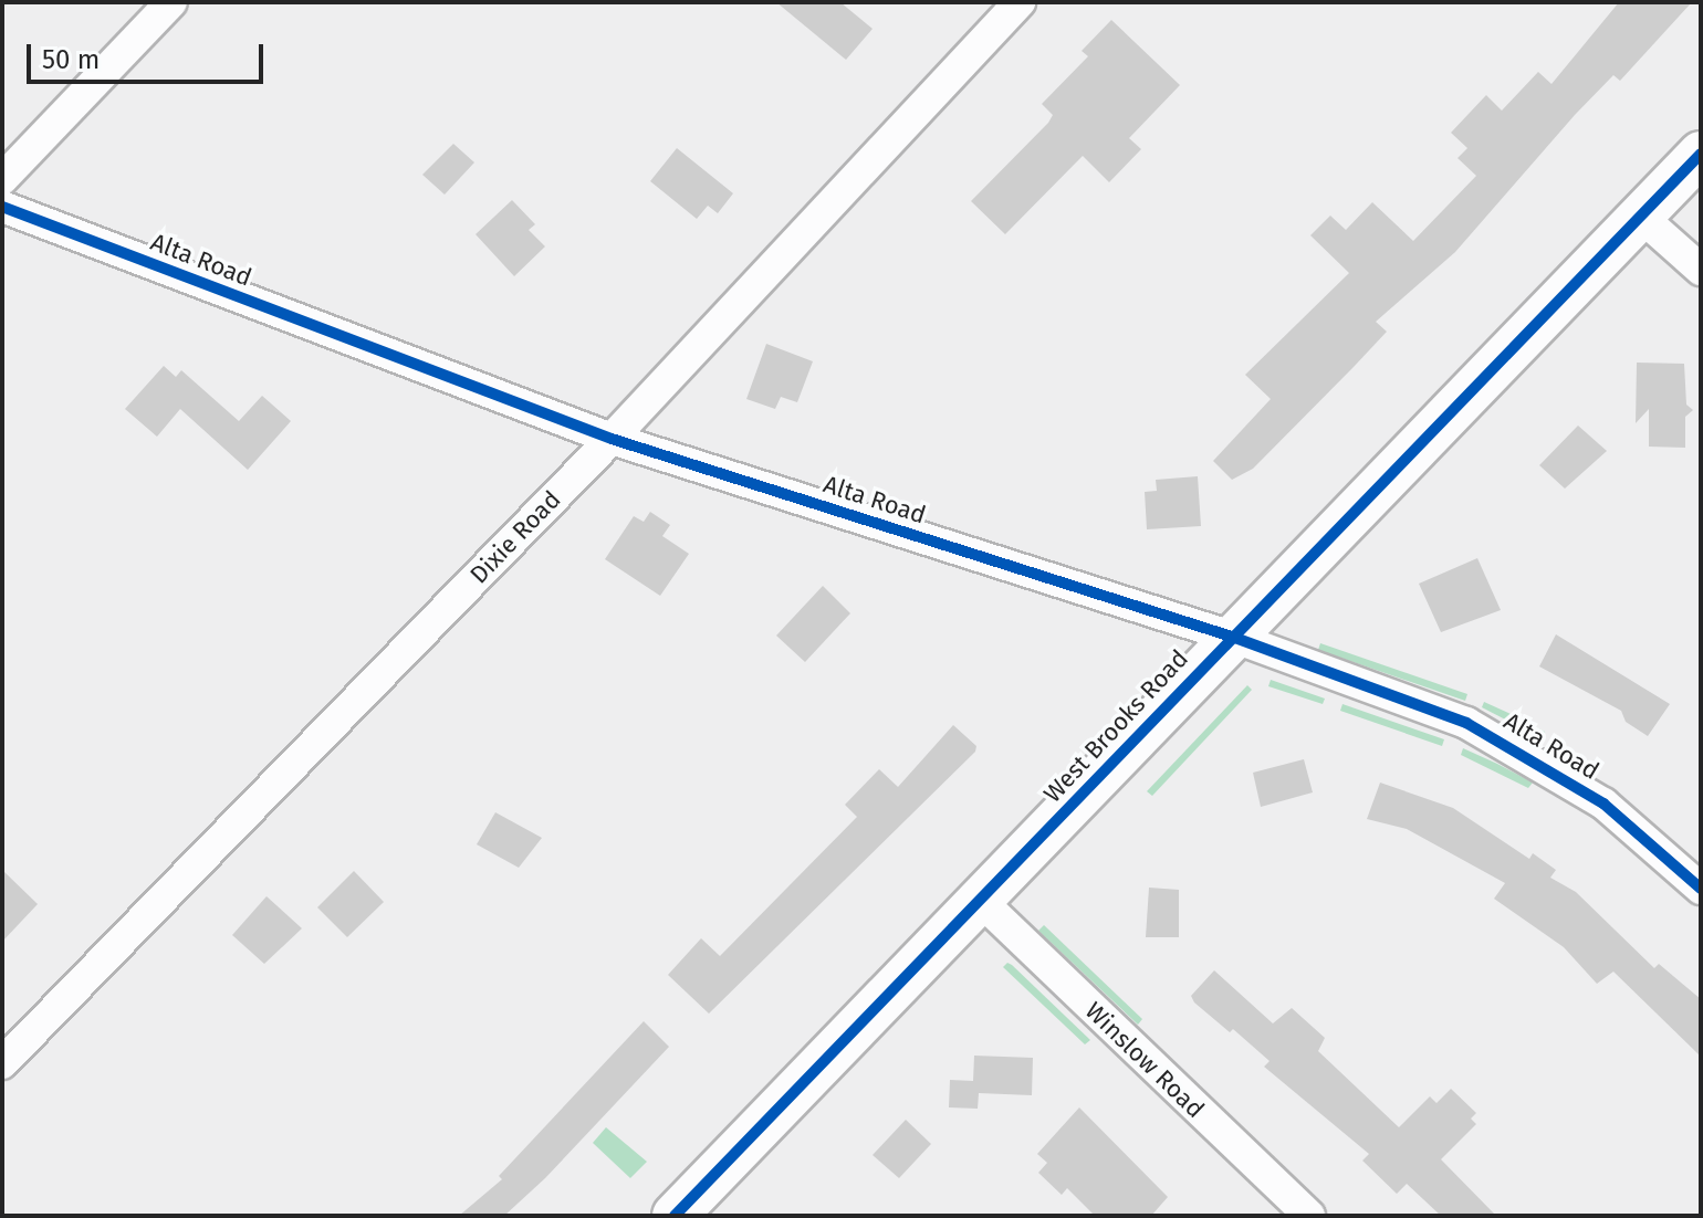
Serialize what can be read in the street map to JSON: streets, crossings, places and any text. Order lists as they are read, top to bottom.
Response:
{
  "streets": {
    "street": [
      "Alta Road",
      "Dixie Road",
      "West Brooks Road",
      "Winslow Road"
    ]
  },
  "crossings": [
    ["Alta Road", "Dixie Road"],
    ["Alta Road", "West Brooks Road"],
    ["West Brooks Road", "Winslow Road"]
  ],
  "scale_bar": "50 m"
}
